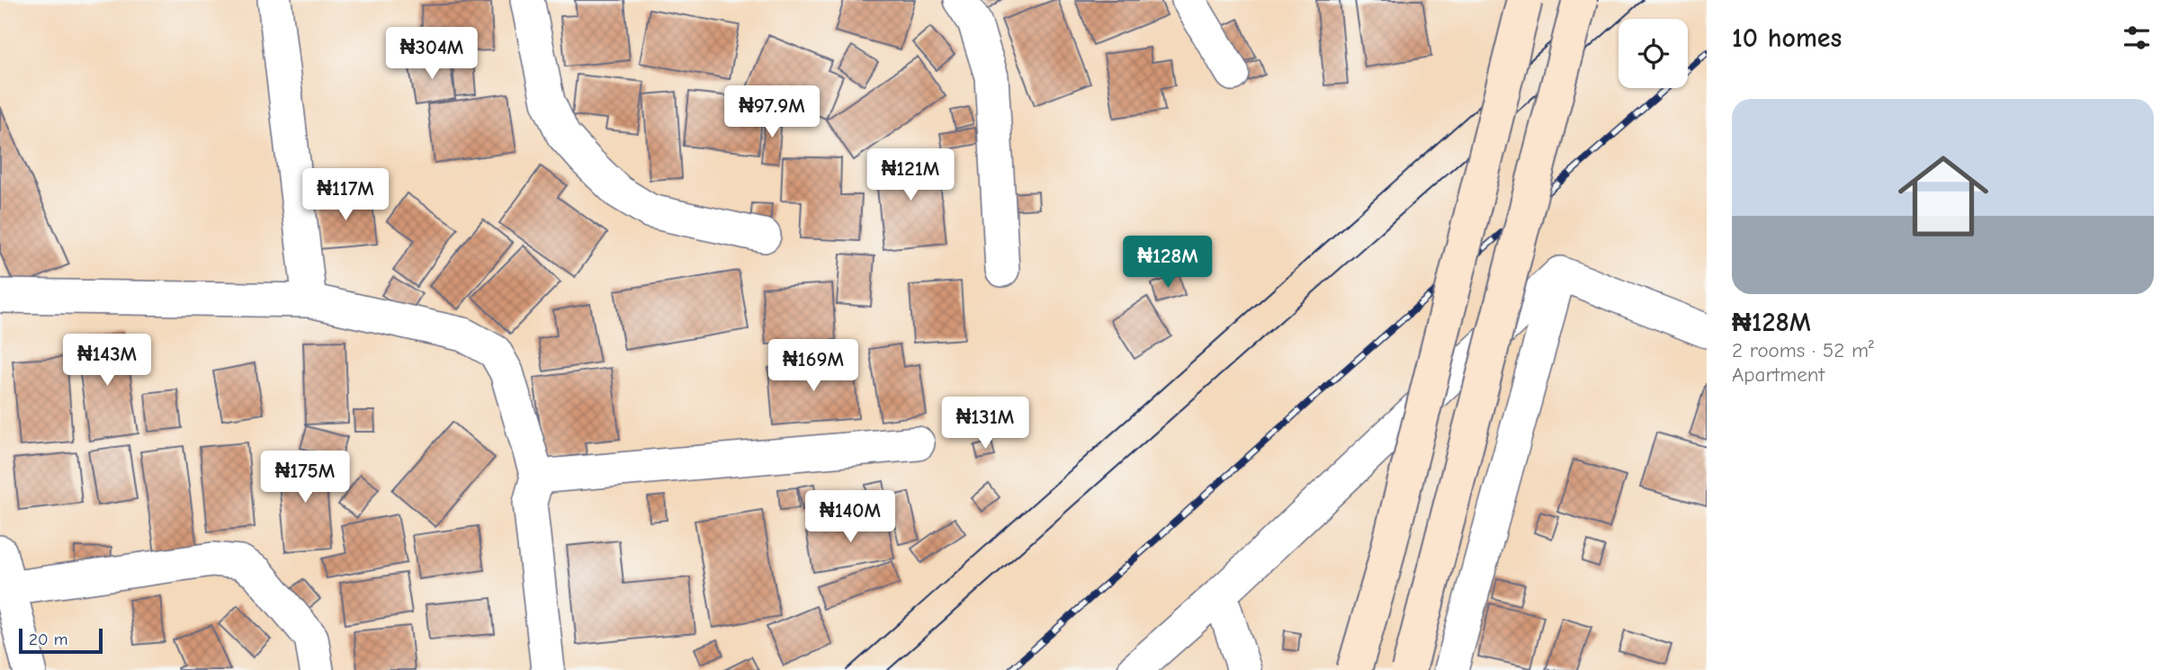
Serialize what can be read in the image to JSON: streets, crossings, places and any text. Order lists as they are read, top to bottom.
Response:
{
  "scale_bar": "20 m",
  "page": {
    "heading": "10 homes",
    "price": [
      "₦304M",
      "₦97.9M",
      "₦121M",
      "₦117M",
      "₦128M",
      "₦143M",
      "₦169M",
      "₦131M",
      "₦175M",
      "₦140M"
    ],
    "list": [
      {
        "name": "₦128M",
        "note": "2 rooms · 52 m² · Apartment"
      }
    ],
    "scale": "20 m"
  }
}
